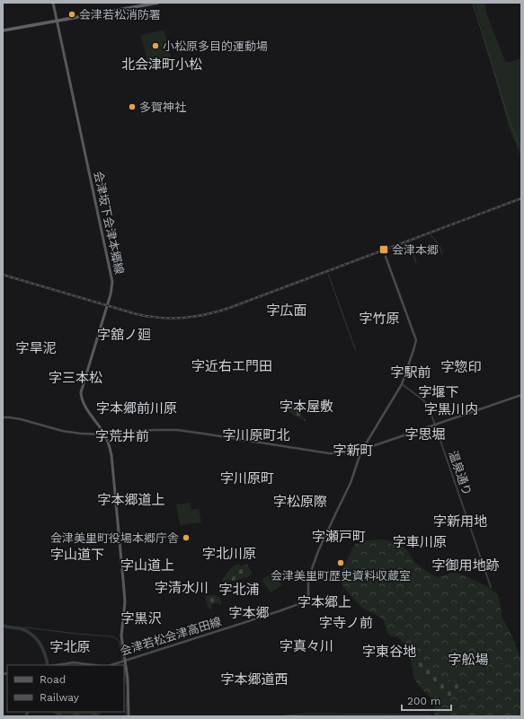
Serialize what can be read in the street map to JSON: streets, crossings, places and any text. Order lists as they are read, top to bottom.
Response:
{
  "streets": {
    "main road": ["会津坂下会津本郷線", "会津若松会津高田線"],
    "street": ["温泉通り"]
  },
  "crossings": [
    ["会津坂下会津本郷線", "会津若松会津高田線"]
  ],
  "districts": [
    "北会津町小松",
    "字広面",
    "字竹原",
    "字舘ノ廻",
    "字旱泥",
    "字近右エ門田",
    "字惣印",
    "字駅前",
    "字三本松",
    "字堰下",
    "字本屋敷",
    "字本郷前川原",
    "字黒川内",
    "字思堀",
    "字川原町北",
    "字荒井前",
    "字新町",
    "字川原町",
    "字本郷道上",
    "字松原際",
    "字新用地",
    "字瀬戸町",
    "字車川原",
    "字北川原",
    "字山道下",
    "字山道上",
    "字御用地跡",
    "字清水川",
    "字北浦",
    "字本郷上",
    "字本郷",
    "字黒沢",
    "字寺ノ前",
    "字真々川",
    "字北原",
    "字東谷地",
    "字舩場",
    "字本郷道西"
  ],
  "places": {
    "other": [
      "会津若松消防署",
      "小松原多目的運動場",
      "多賀神社",
      "会津美里町役場本郷庁舎",
      "会津美里町歴史資料収蔵室"
    ],
    "transit": ["会津本郷"]
  },
  "legend": ["Road", "Railway"],
  "scale_bar": "200 m"
}
